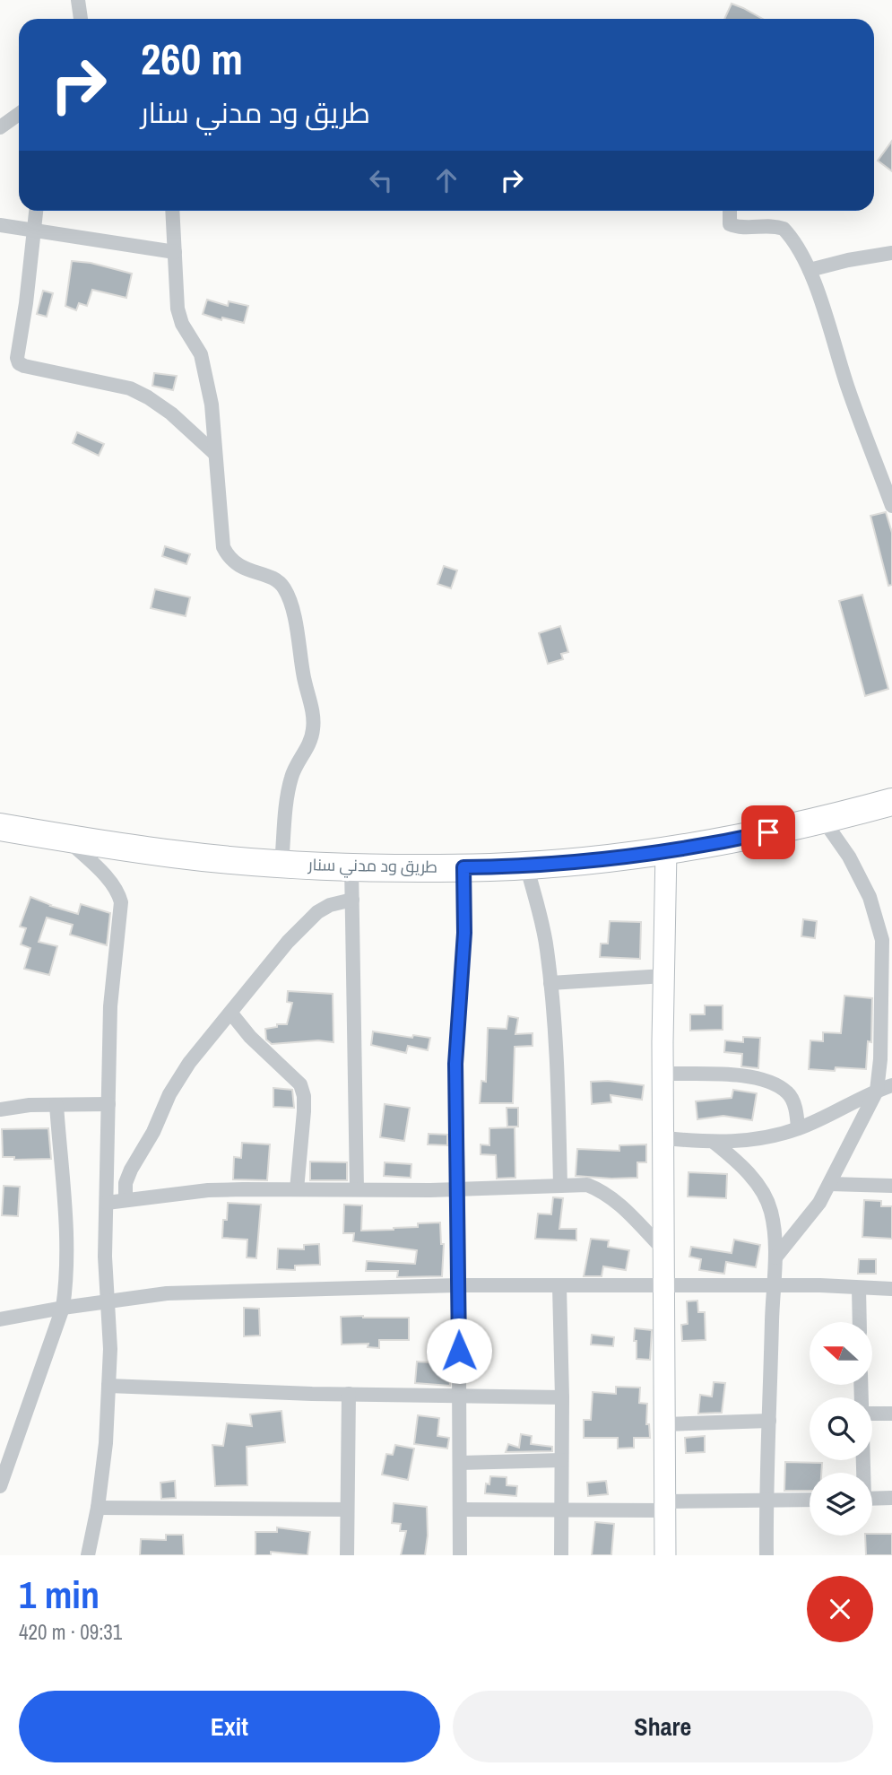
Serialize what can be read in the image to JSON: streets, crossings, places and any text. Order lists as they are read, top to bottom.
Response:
{
  "streets": {
    "highway": ["طريق ود مدني سنار"]
  },
  "north": "left",
  "page": {
    "turn": ["260 m", "طريق ود مدني سنار"],
    "heading": ["1 min", "420 m · 09:31"],
    "buttons": ["Exit", "Share"]
  }
}
